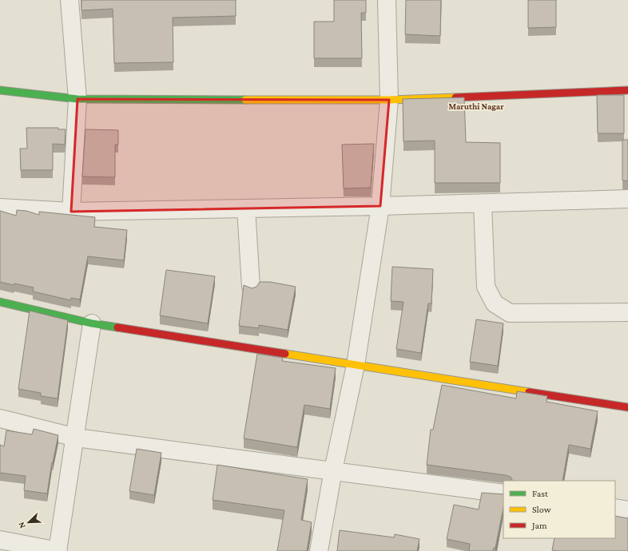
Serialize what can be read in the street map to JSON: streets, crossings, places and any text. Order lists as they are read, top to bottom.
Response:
{
  "districts": ["Maruthi Nagar"],
  "legend": ["Fast", "Slow", "Jam"],
  "north": "bottom left"
}
